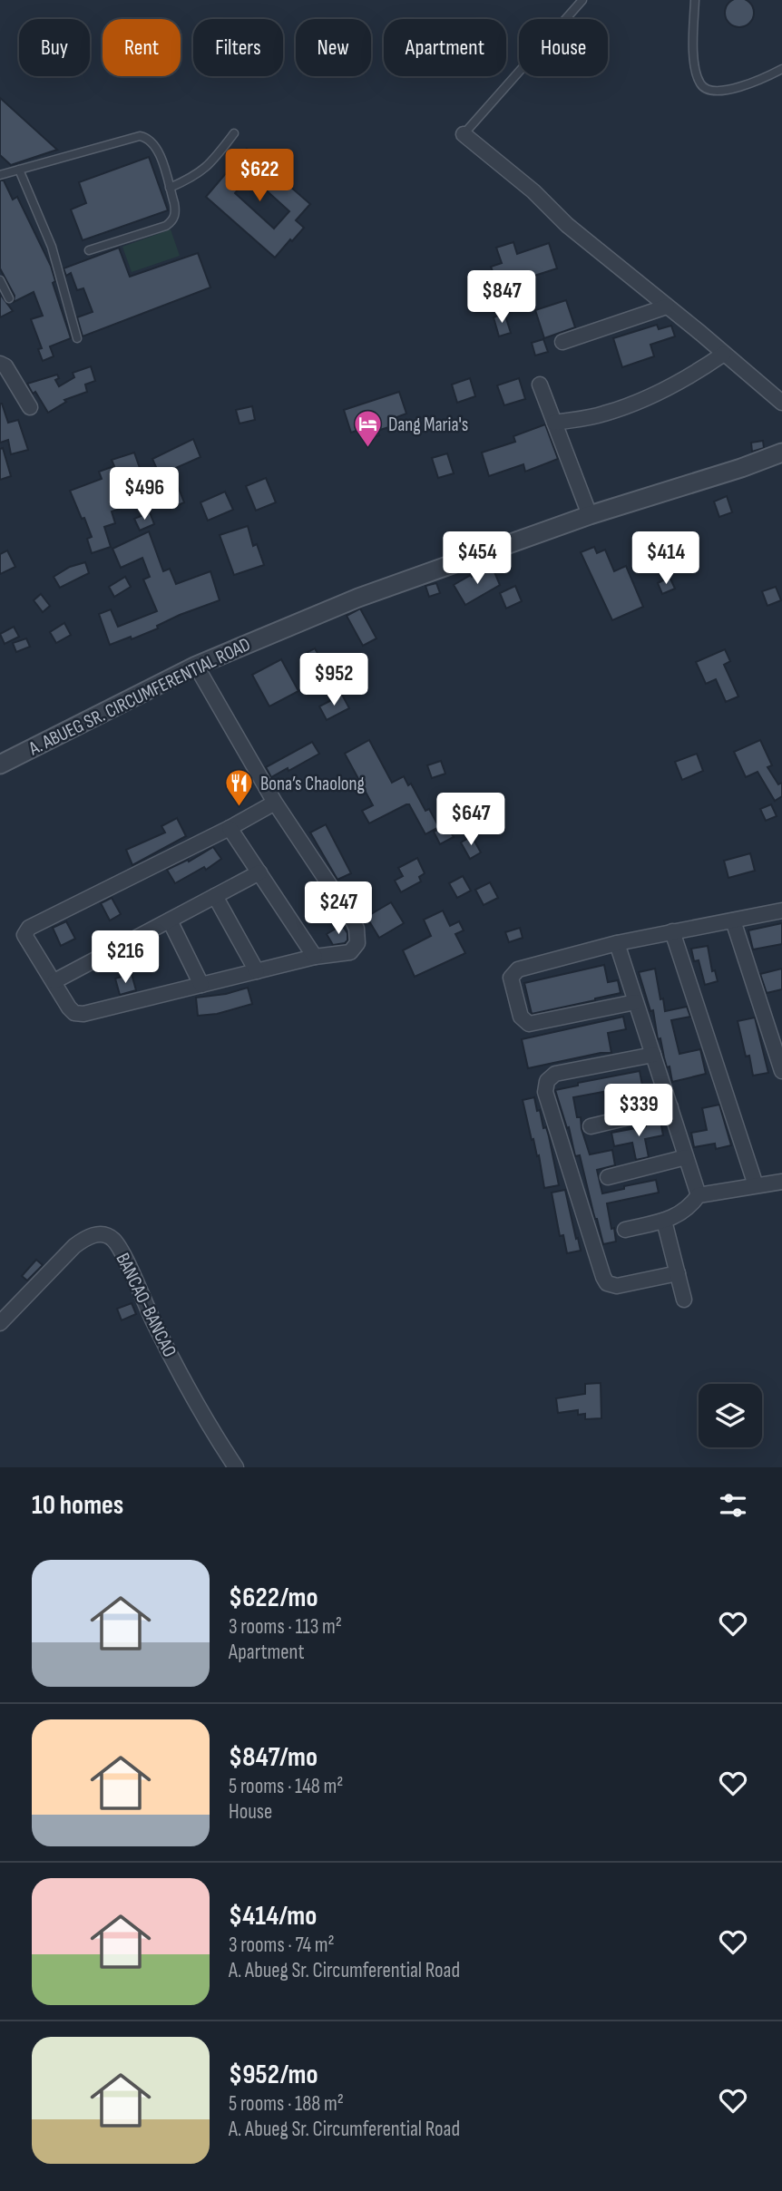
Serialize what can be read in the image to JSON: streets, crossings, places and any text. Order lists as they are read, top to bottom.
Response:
{
  "streets": {
    "street": ["A. ABUEG SR. CIRCUMFERENTIAL ROAD", "BANCAO-BANCAO"]
  },
  "places": {
    "hotel": ["Dang Maria's"],
    "restaurant": ["Bona’s Chaolong"]
  },
  "page": {
    "chip": [
      "Buy",
      "Rent",
      "Filters",
      "New",
      "Apartment",
      "House"
    ],
    "price": [
      "$622",
      "$847",
      "$496",
      "$454",
      "$414",
      "$952",
      "$647",
      "$247",
      "$216",
      "$339"
    ],
    "heading": "10 homes",
    "list": [
      {
        "name": "$622/mo",
        "note": "3 rooms · 113 m² · Apartment"
      },
      {
        "name": "$847/mo",
        "note": "5 rooms · 148 m² · House"
      },
      {
        "name": "$414/mo",
        "note": "3 rooms · 74 m² · A. Abueg Sr. Circumferential Road"
      },
      {
        "name": "$952/mo",
        "note": "5 rooms · 188 m² · A. Abueg Sr. Circumferential Road"
      }
    ]
  }
}
